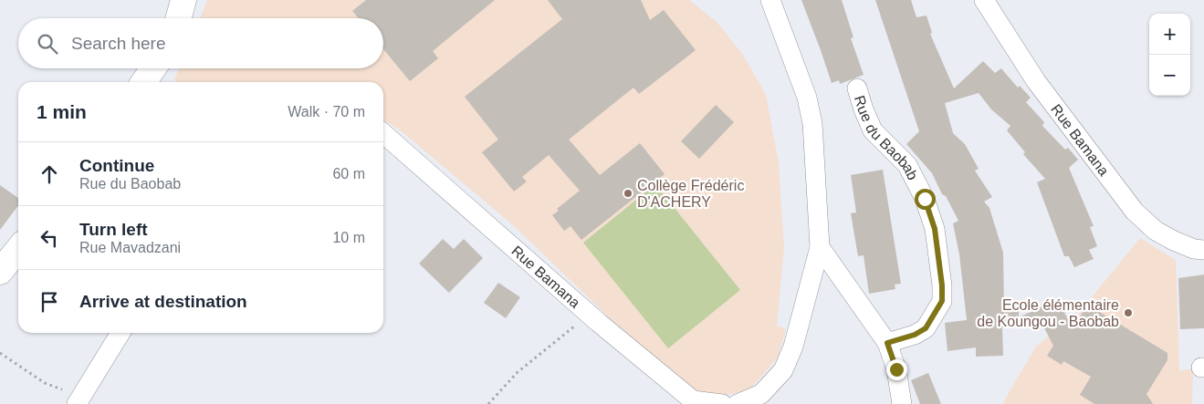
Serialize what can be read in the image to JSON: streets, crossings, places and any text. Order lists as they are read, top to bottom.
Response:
{
  "streets": {
    "street": ["Rue du Baobab", "Rue Bamana"]
  },
  "places": ["Collège Frédéric D'ACHERY", "Ecole élémentaire de Koungou - Baobab"],
  "page": {
    "map_buttons": ["+", "−"],
    "search": "Search here",
    "heading": ["1 min", "Walk · 70 m"],
    "list": [
      ["Continue", "Rue du Baobab", "60 m"],
      ["Turn left", "Rue Mavadzani", "10 m"],
      "Arrive at destination"
    ]
  }
}
